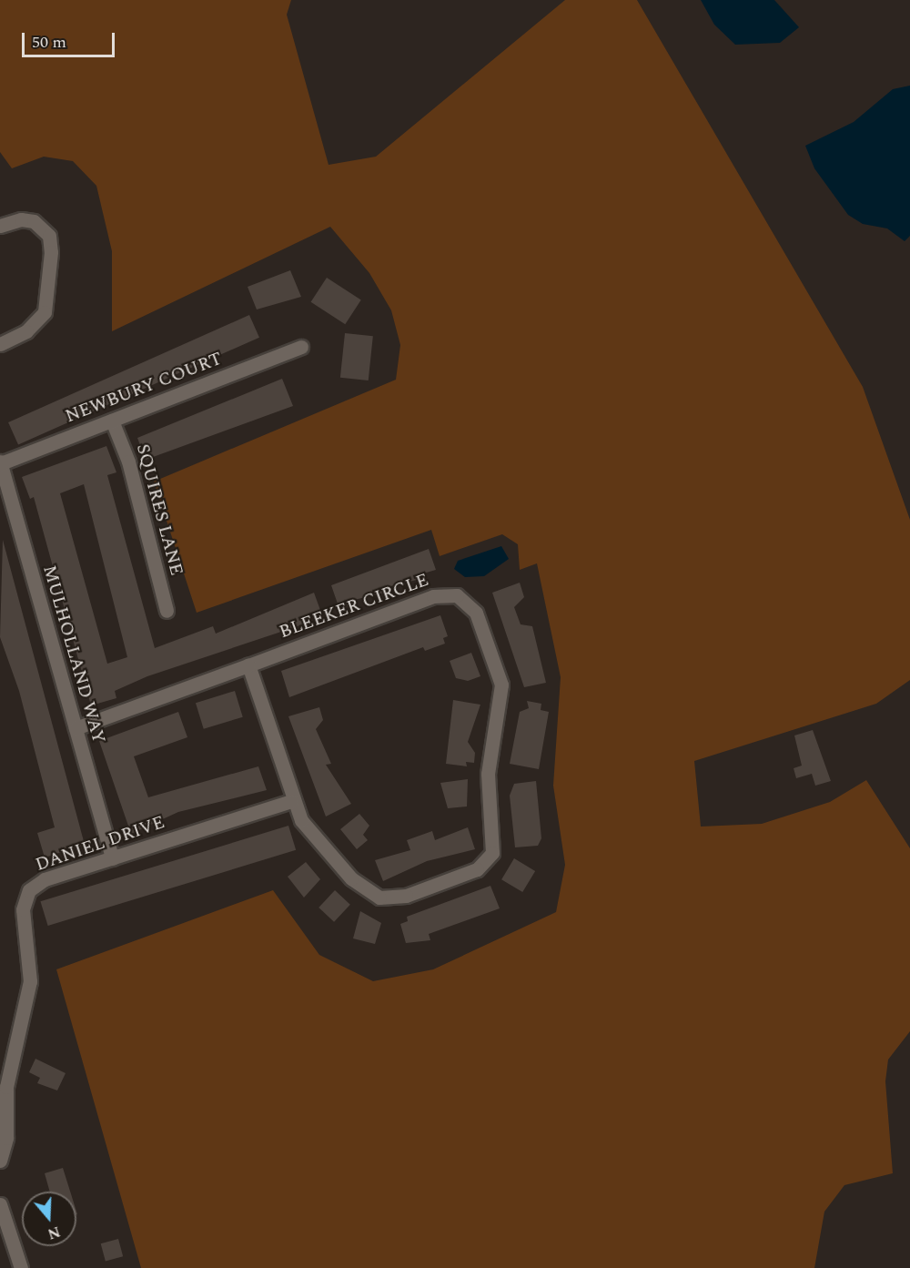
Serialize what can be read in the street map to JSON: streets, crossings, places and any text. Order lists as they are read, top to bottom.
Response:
{
  "streets": {
    "street": [
      "NEWBURY COURT",
      "SQUIRES LANE",
      "BLEEKER CIRCLE",
      "MULHOLLAND WAY",
      "DANIEL DRIVE"
    ]
  },
  "crossings": [
    ["NEWBURY COURT", "SQUIRES LANE"],
    ["NEWBURY COURT", "MULHOLLAND WAY"],
    ["BLEEKER CIRCLE", "MULHOLLAND WAY"],
    ["BLEEKER CIRCLE", "DANIEL DRIVE"],
    ["MULHOLLAND WAY", "DANIEL DRIVE"]
  ],
  "scale_bar": "50 m",
  "north": "bottom"
}
